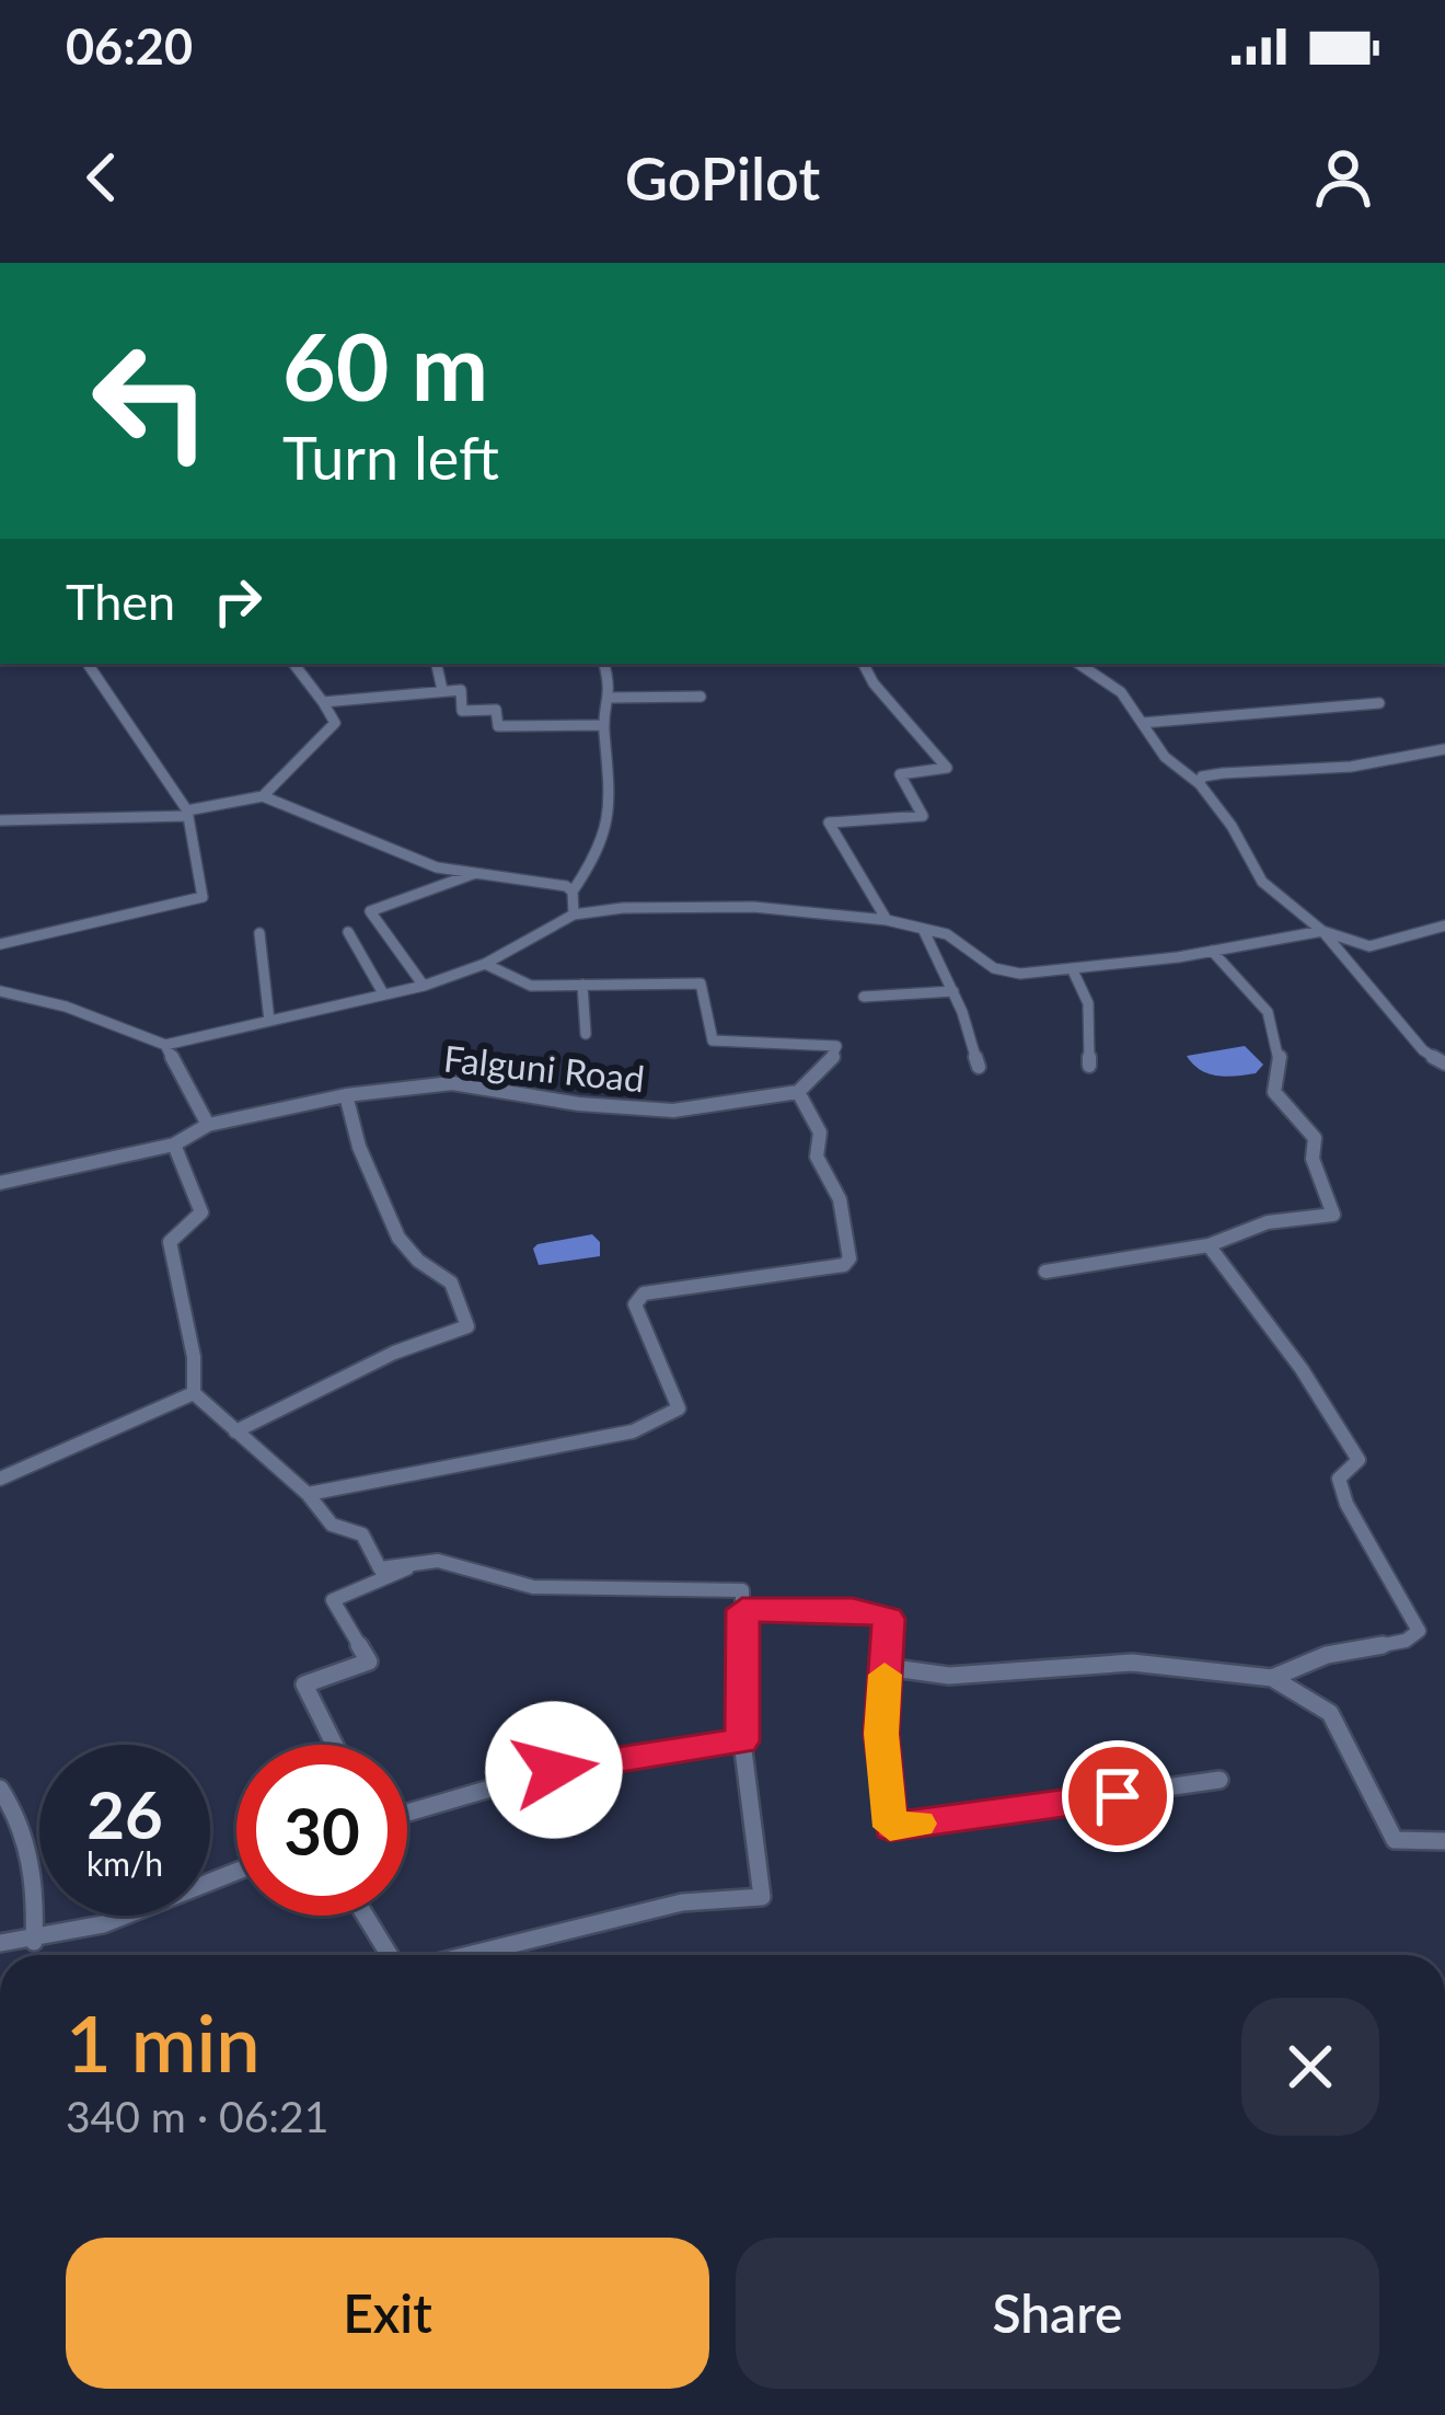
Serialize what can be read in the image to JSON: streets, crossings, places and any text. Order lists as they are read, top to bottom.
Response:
{
  "streets": {
    "street": ["Falguni Road"]
  },
  "page": {
    "status": "06:20",
    "header": "GoPilot",
    "turn": ["60 m", "Turn left"],
    "then": "Then",
    "speed": "26 km/h",
    "limit": "30",
    "heading": ["1 min", "340 m · 06:21"],
    "buttons": ["Exit", "Share"]
  }
}
